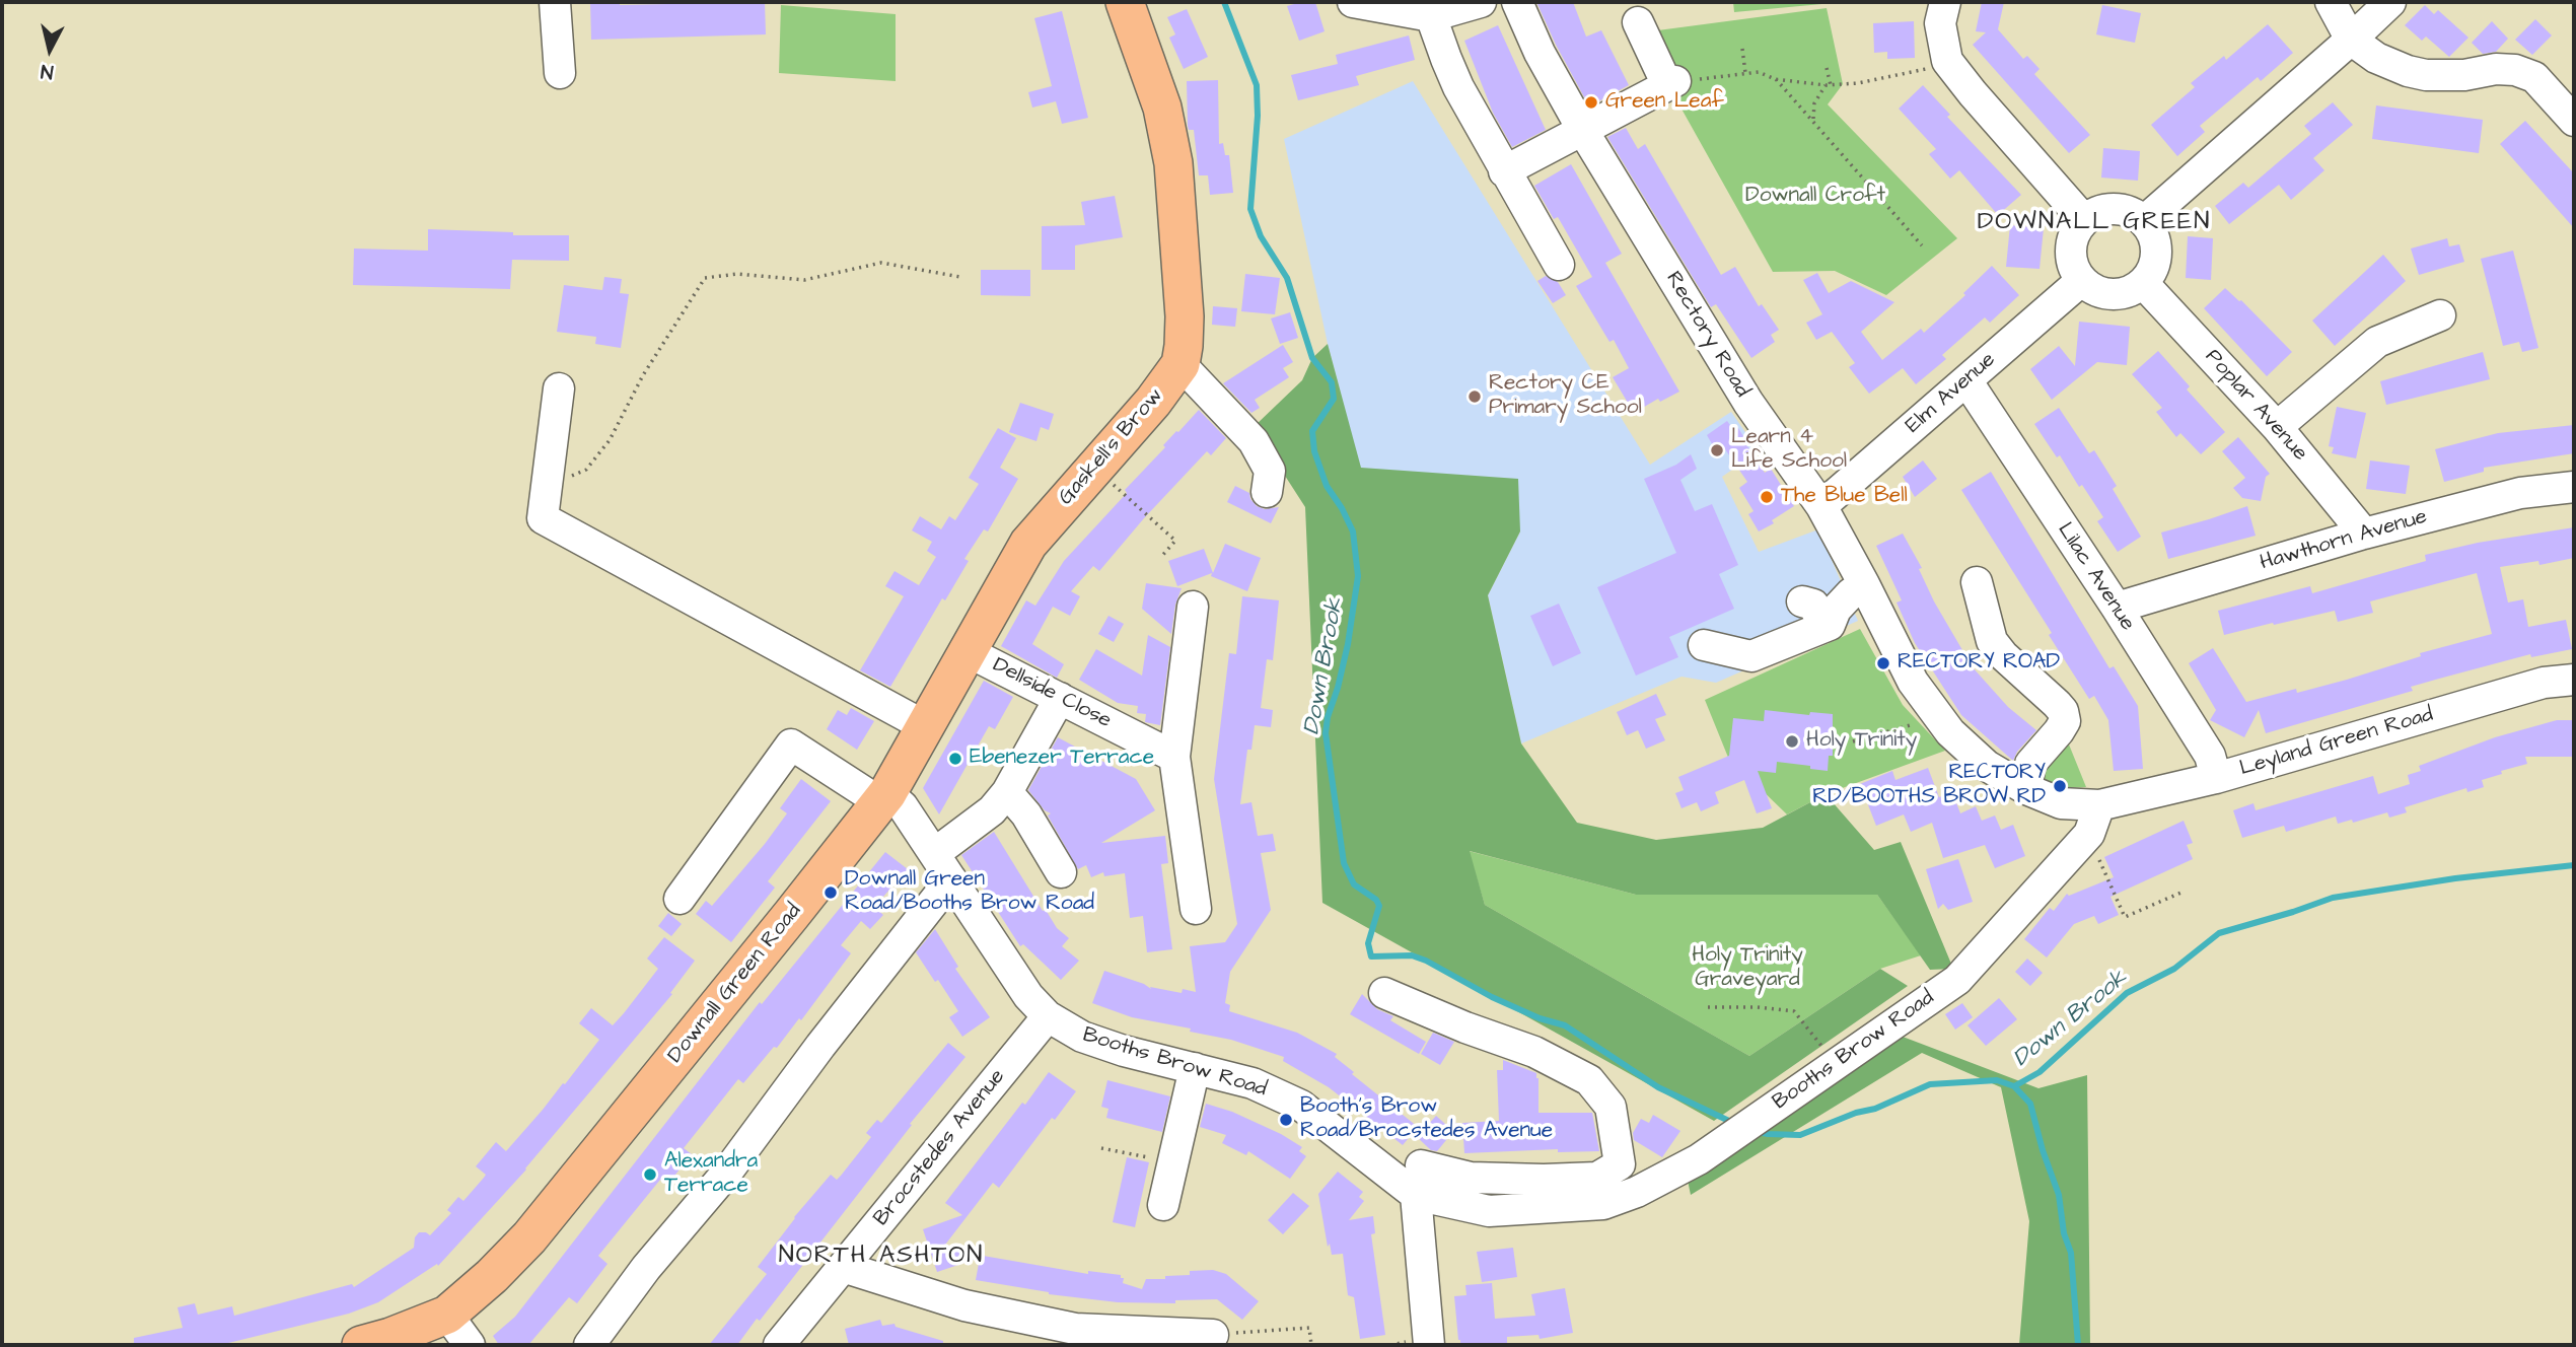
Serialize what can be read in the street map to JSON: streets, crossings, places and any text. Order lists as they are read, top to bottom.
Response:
{
  "streets": {
    "main road": ["Gaskell's Brow", "Downall Green Road"],
    "street": [
      "Rectory Road",
      "Elm Avenue",
      "Poplar Avenue",
      "Hawthorn Avenue",
      "Lilac Avenue",
      "Dellside Close",
      "Leyland Green Road",
      "Booths Brow Road",
      "Brocstedes Avenue"
    ]
  },
  "crossings": [
    ["Rectory Road", "Elm Avenue"],
    ["Rectory Road", "Leyland Green Road"],
    ["Rectory Road", "Booths Brow Road"],
    ["Elm Avenue", "Poplar Avenue"],
    ["Elm Avenue", "Lilac Avenue"],
    ["Poplar Avenue", "Hawthorn Avenue"],
    ["Gaskell's Brow", "Downall Green Road"],
    ["Hawthorn Avenue", "Lilac Avenue"],
    ["Lilac Avenue", "Leyland Green Road"],
    ["Dellside Close", "Downall Green Road"],
    ["Leyland Green Road", "Booths Brow Road"],
    ["Downall Green Road", "Booths Brow Road"],
    ["Booths Brow Road", "Brocstedes Avenue"]
  ],
  "districts": ["DOWNALL GREEN", "NORTH ASHTON"],
  "water": ["Down Brook"],
  "parks": ["Downall Croft", "Holy Trinity Graveyard"],
  "places": [
    "Green Leaf",
    "Rectory CE Primary School",
    "Learn 4 Life School",
    "The Blue Bell",
    "RECTORY ROAD",
    "Holy Trinity",
    "Ebenezer Terrace",
    "RECTORY RD/BOOTHS BROW RD",
    "Downall Green Road/Booths Brow Road",
    "Booth's Brow Road/Brocstedes Avenue",
    "Alexandra Terrace"
  ],
  "north": "bottom"
}
